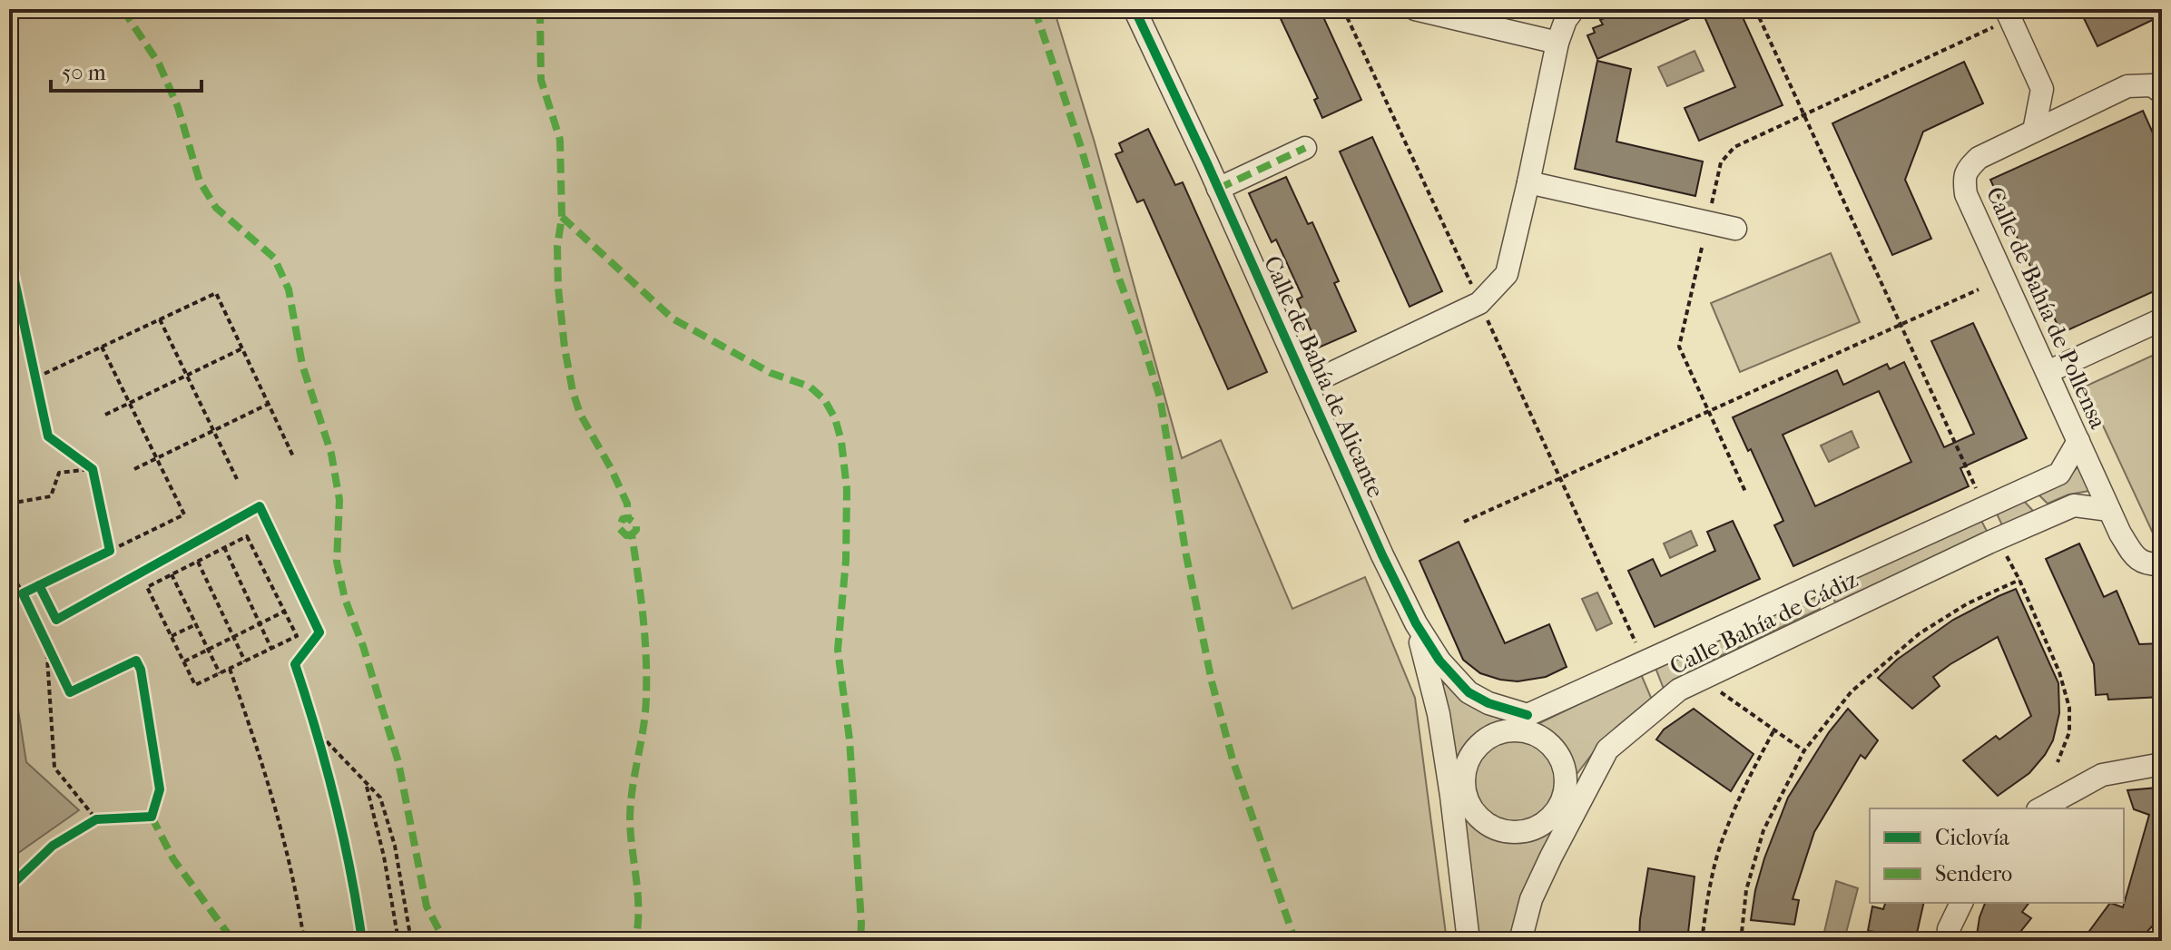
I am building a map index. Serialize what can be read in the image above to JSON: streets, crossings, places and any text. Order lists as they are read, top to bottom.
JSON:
{
  "streets": {
    "street": ["Calle de Bahía de Pollensa", "Calle de Bahía de Alicante", "Calle Bahía de Cádiz"]
  },
  "crossings": [
    ["Calle de Bahía de Pollensa", "Calle Bahía de Cádiz"],
    ["Calle de Bahía de Alicante", "Calle Bahía de Cádiz"]
  ],
  "legend": ["Ciclovía", "Sendero"],
  "scale_bar": "50 m"
}
